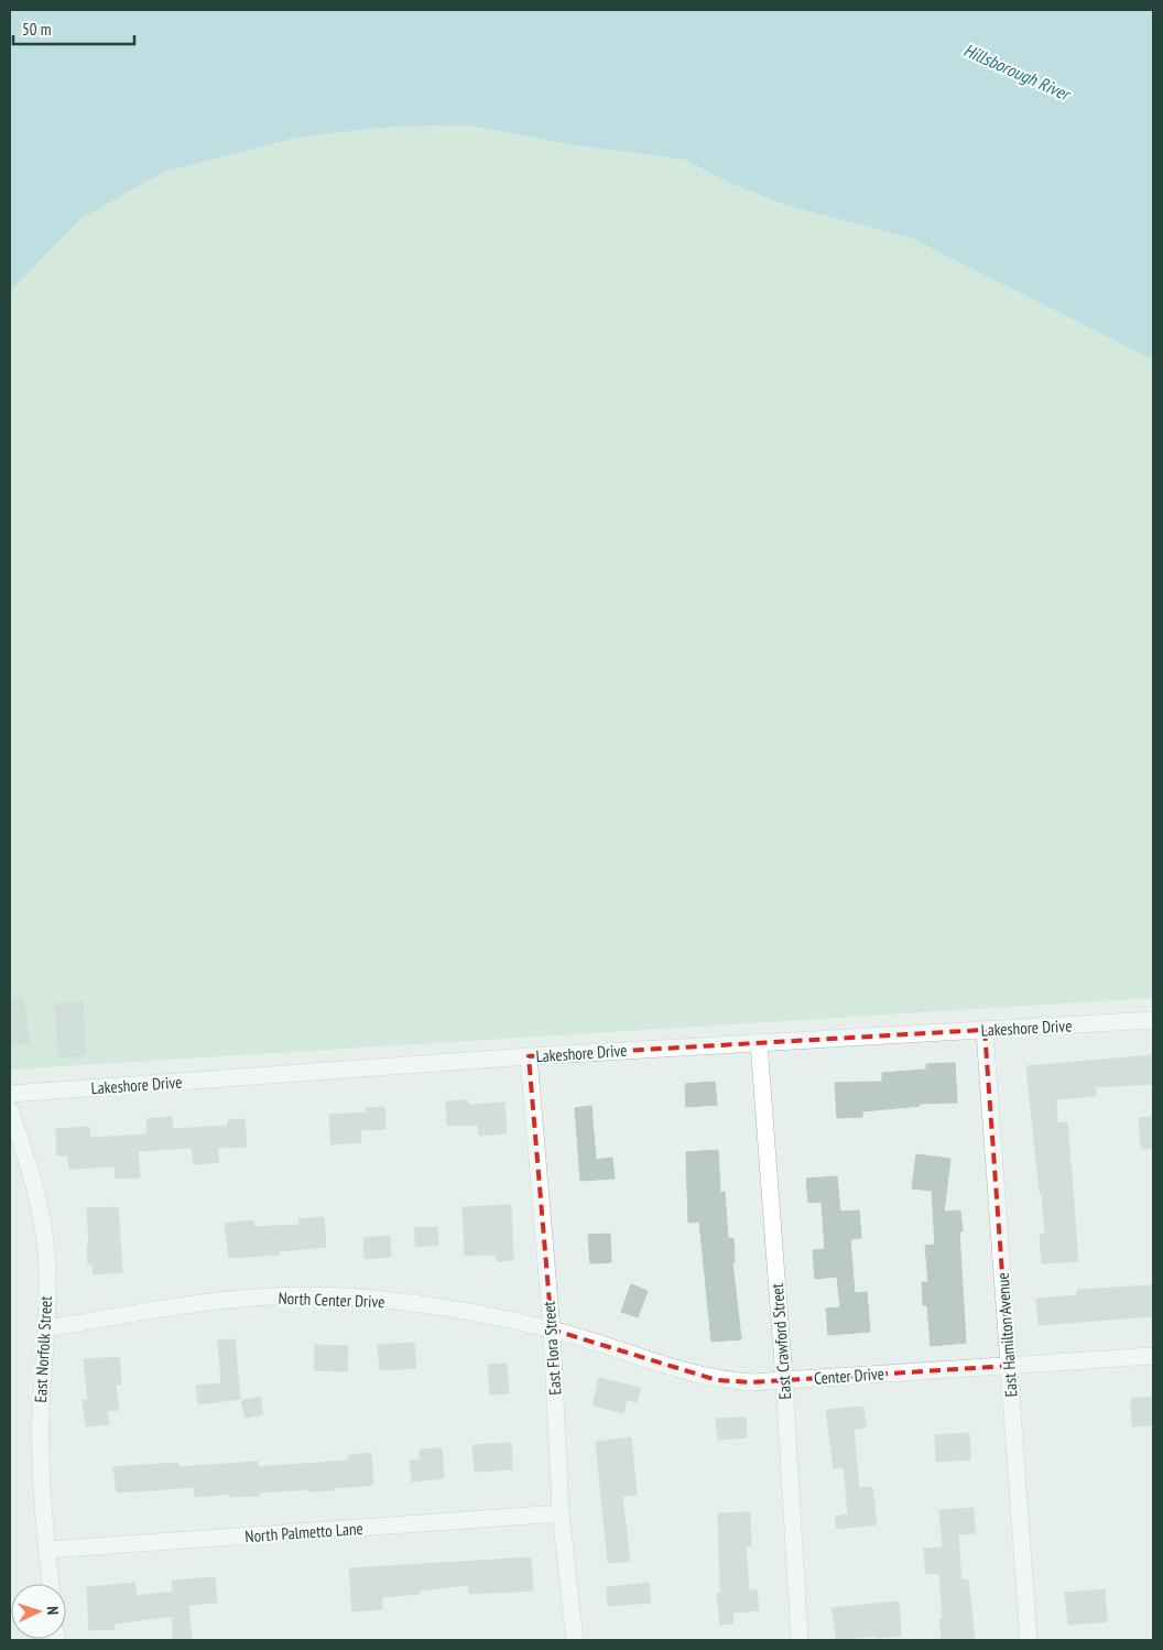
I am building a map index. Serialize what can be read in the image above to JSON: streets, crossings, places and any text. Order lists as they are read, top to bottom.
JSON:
{
  "streets": {
    "street": [
      "Lakeshore Drive",
      "North Center Drive",
      "East Hamilton Avenue",
      "East Crawford Street",
      "East Flora Street",
      "East Norfolk Street",
      "Center Drive",
      "North Palmetto Lane"
    ]
  },
  "crossings": [
    ["Lakeshore Drive", "East Hamilton Avenue"],
    ["Lakeshore Drive", "East Crawford Street"],
    ["Lakeshore Drive", "East Flora Street"],
    ["North Center Drive", "East Flora Street"],
    ["North Center Drive", "East Norfolk Street"],
    ["North Center Drive", "Center Drive"],
    ["East Hamilton Avenue", "Center Drive"],
    ["East Crawford Street", "Center Drive"],
    ["East Flora Street", "Center Drive"],
    ["East Flora Street", "North Palmetto Lane"],
    ["East Norfolk Street", "North Palmetto Lane"]
  ],
  "water": ["Hillsborough River"],
  "scale_bar": "50 m",
  "north": "right"
}
